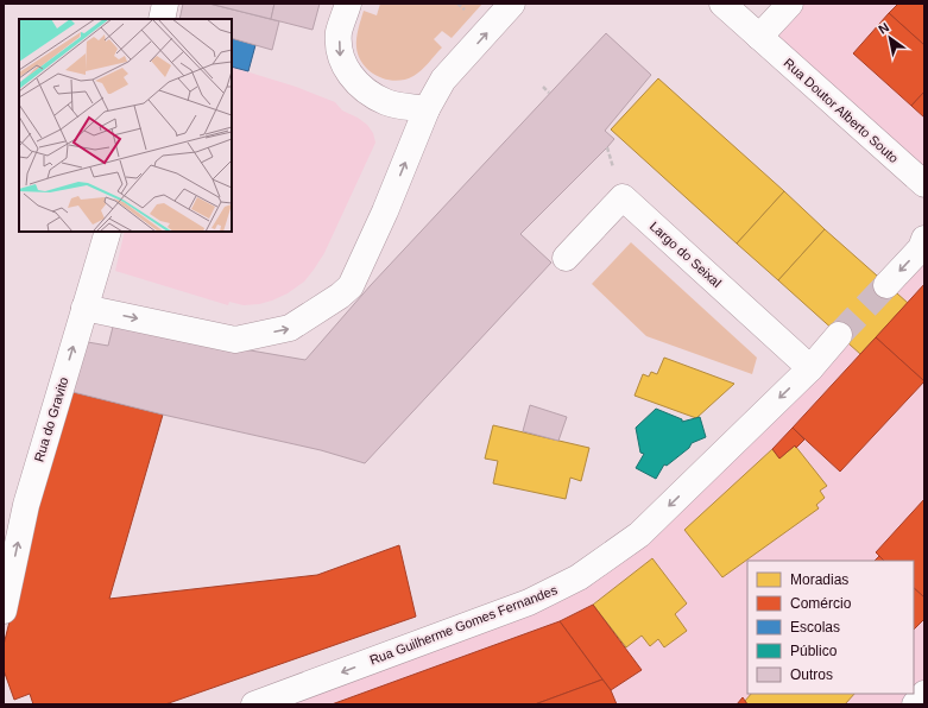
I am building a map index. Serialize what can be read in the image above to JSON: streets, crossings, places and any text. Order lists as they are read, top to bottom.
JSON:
{
  "streets": {
    "street": [
      "Rua Doutor Alberto Souto",
      "Largo do Seixal",
      "Rua do Gravito",
      "Rua Guilherme Gomes Fernandes"
    ]
  },
  "crossings": [
    ["Largo do Seixal", "Rua Guilherme Gomes Fernandes"]
  ],
  "one_way": ["Rua do Gravito", "Rua Guilherme Gomes Fernandes"],
  "legend": [
    "Moradias",
    "Comércio",
    "Escolas",
    "Público",
    "Outros"
  ],
  "north": "top left"
}
